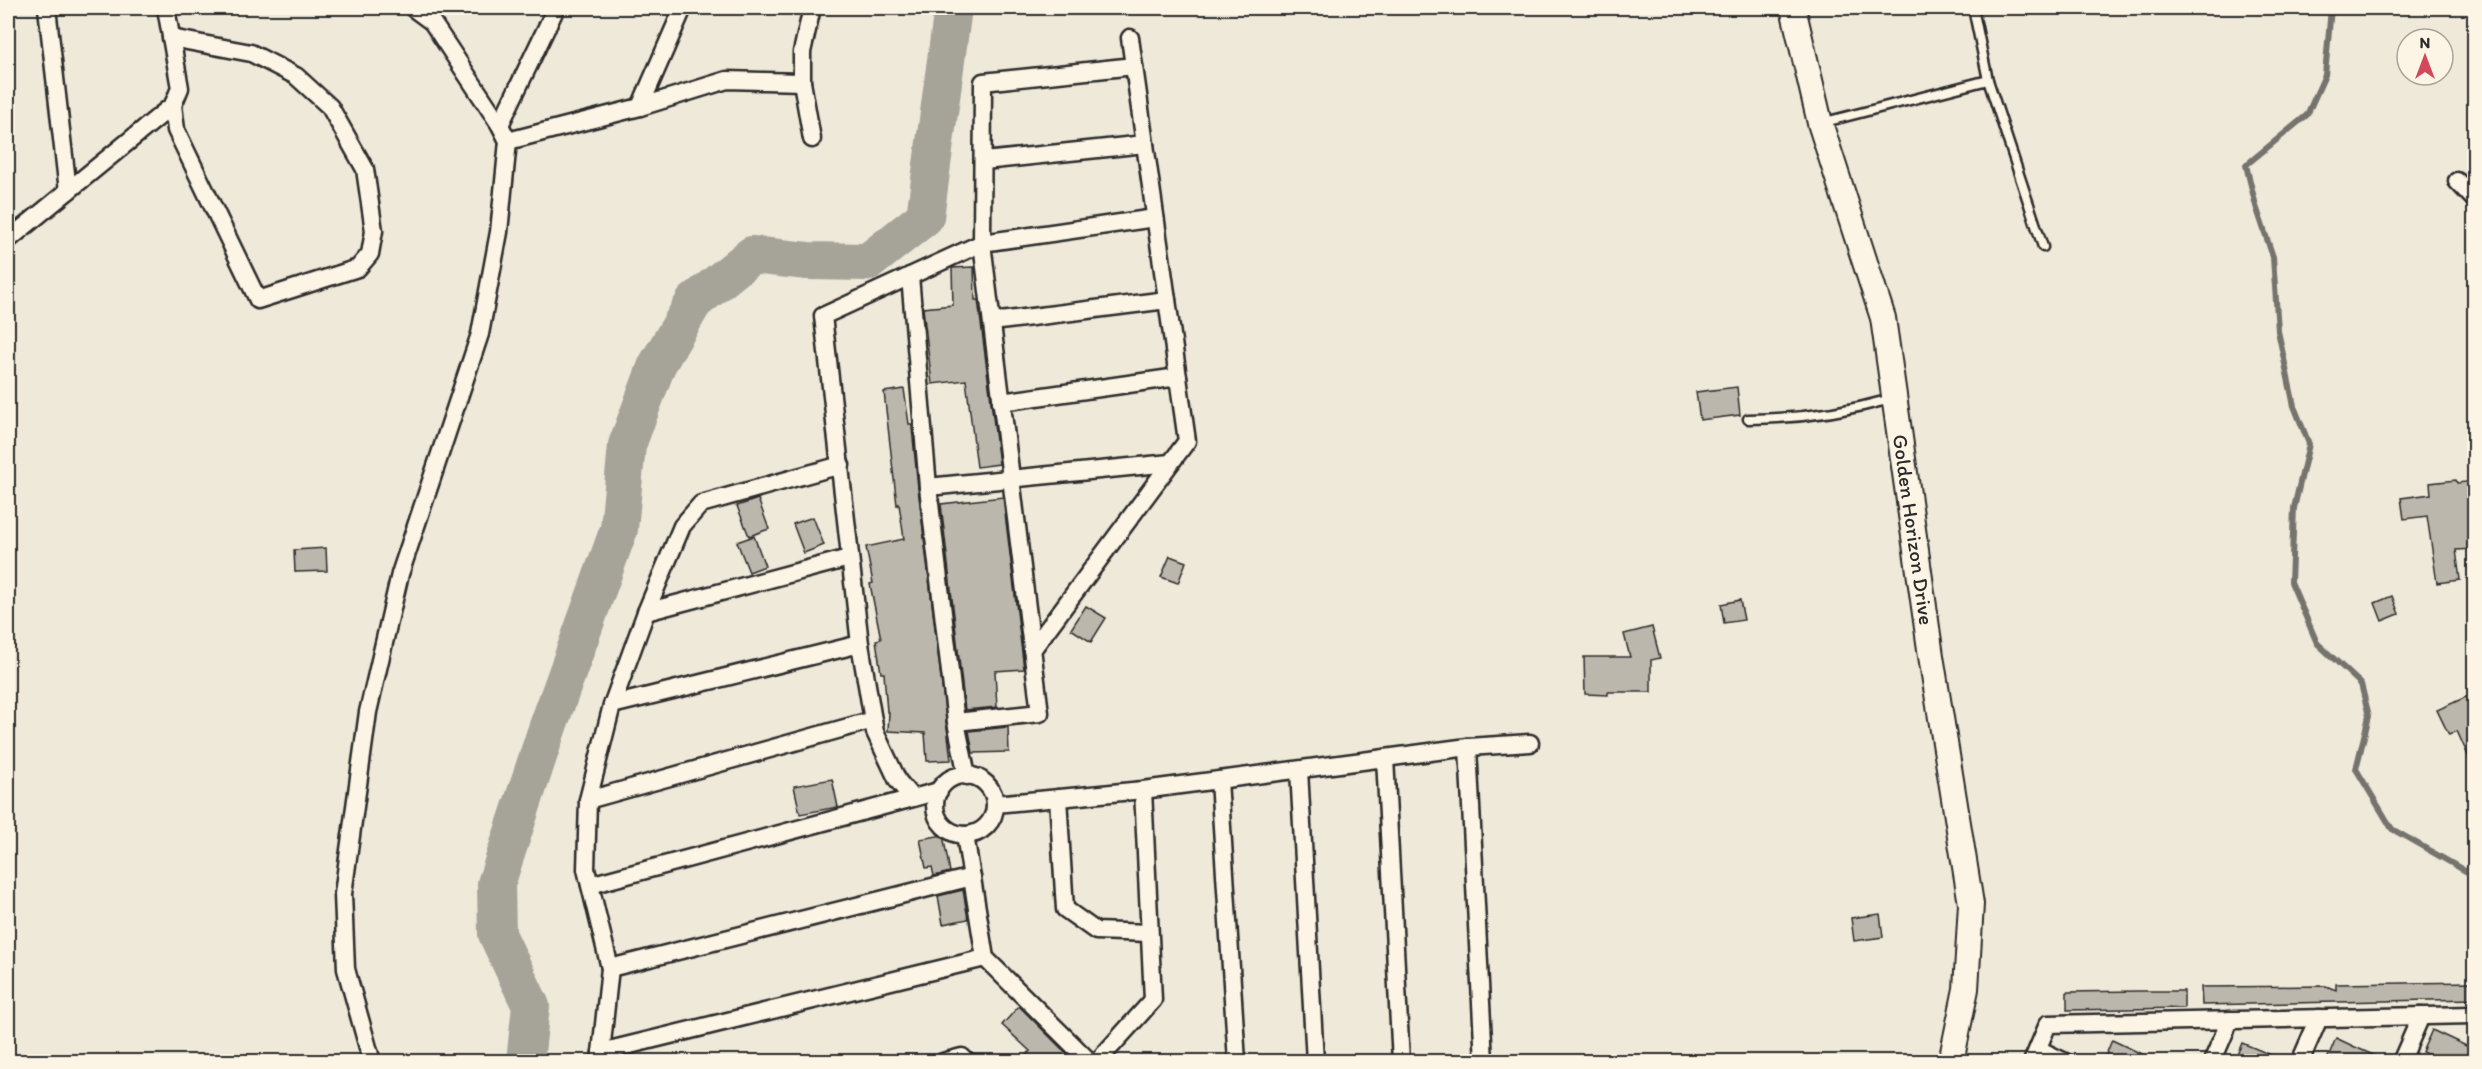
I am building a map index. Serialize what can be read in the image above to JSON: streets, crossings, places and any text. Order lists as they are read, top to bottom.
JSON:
{
  "streets": {
    "street": ["Golden Horizon Drive"]
  },
  "north": "top"
}
